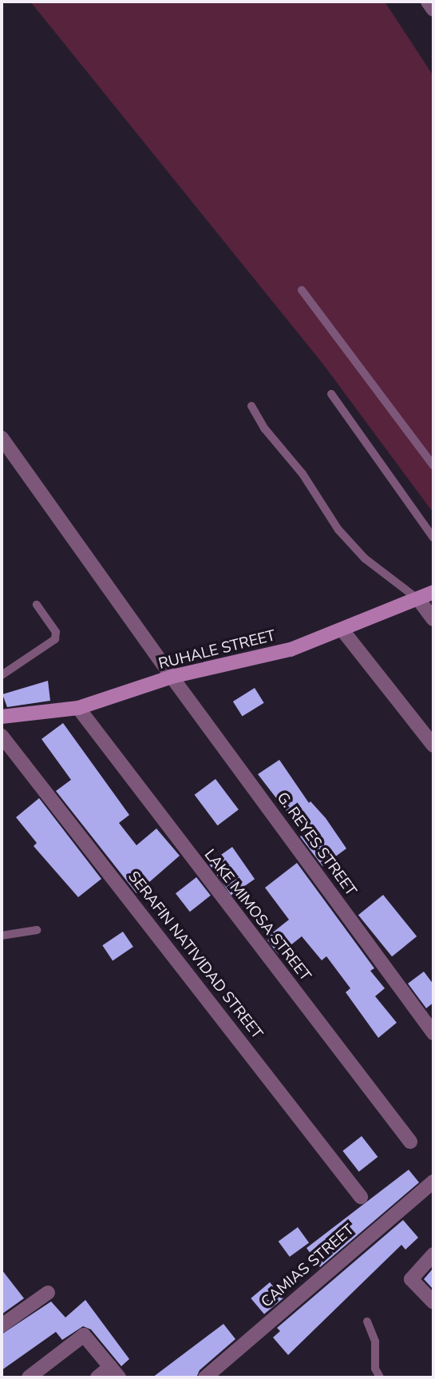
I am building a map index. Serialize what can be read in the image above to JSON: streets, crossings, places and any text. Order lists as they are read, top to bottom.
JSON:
{
  "streets": {
    "street": [
      "RUHALE STREET",
      "G. REYES STREET",
      "LAKE MIMOSA STREET",
      "SERAFIN NATIVIDAD STREET",
      "CAMIAS STREET"
    ]
  },
  "crossings": [
    ["RUHALE STREET", "G. REYES STREET"],
    ["RUHALE STREET", "LAKE MIMOSA STREET"]
  ]
}
